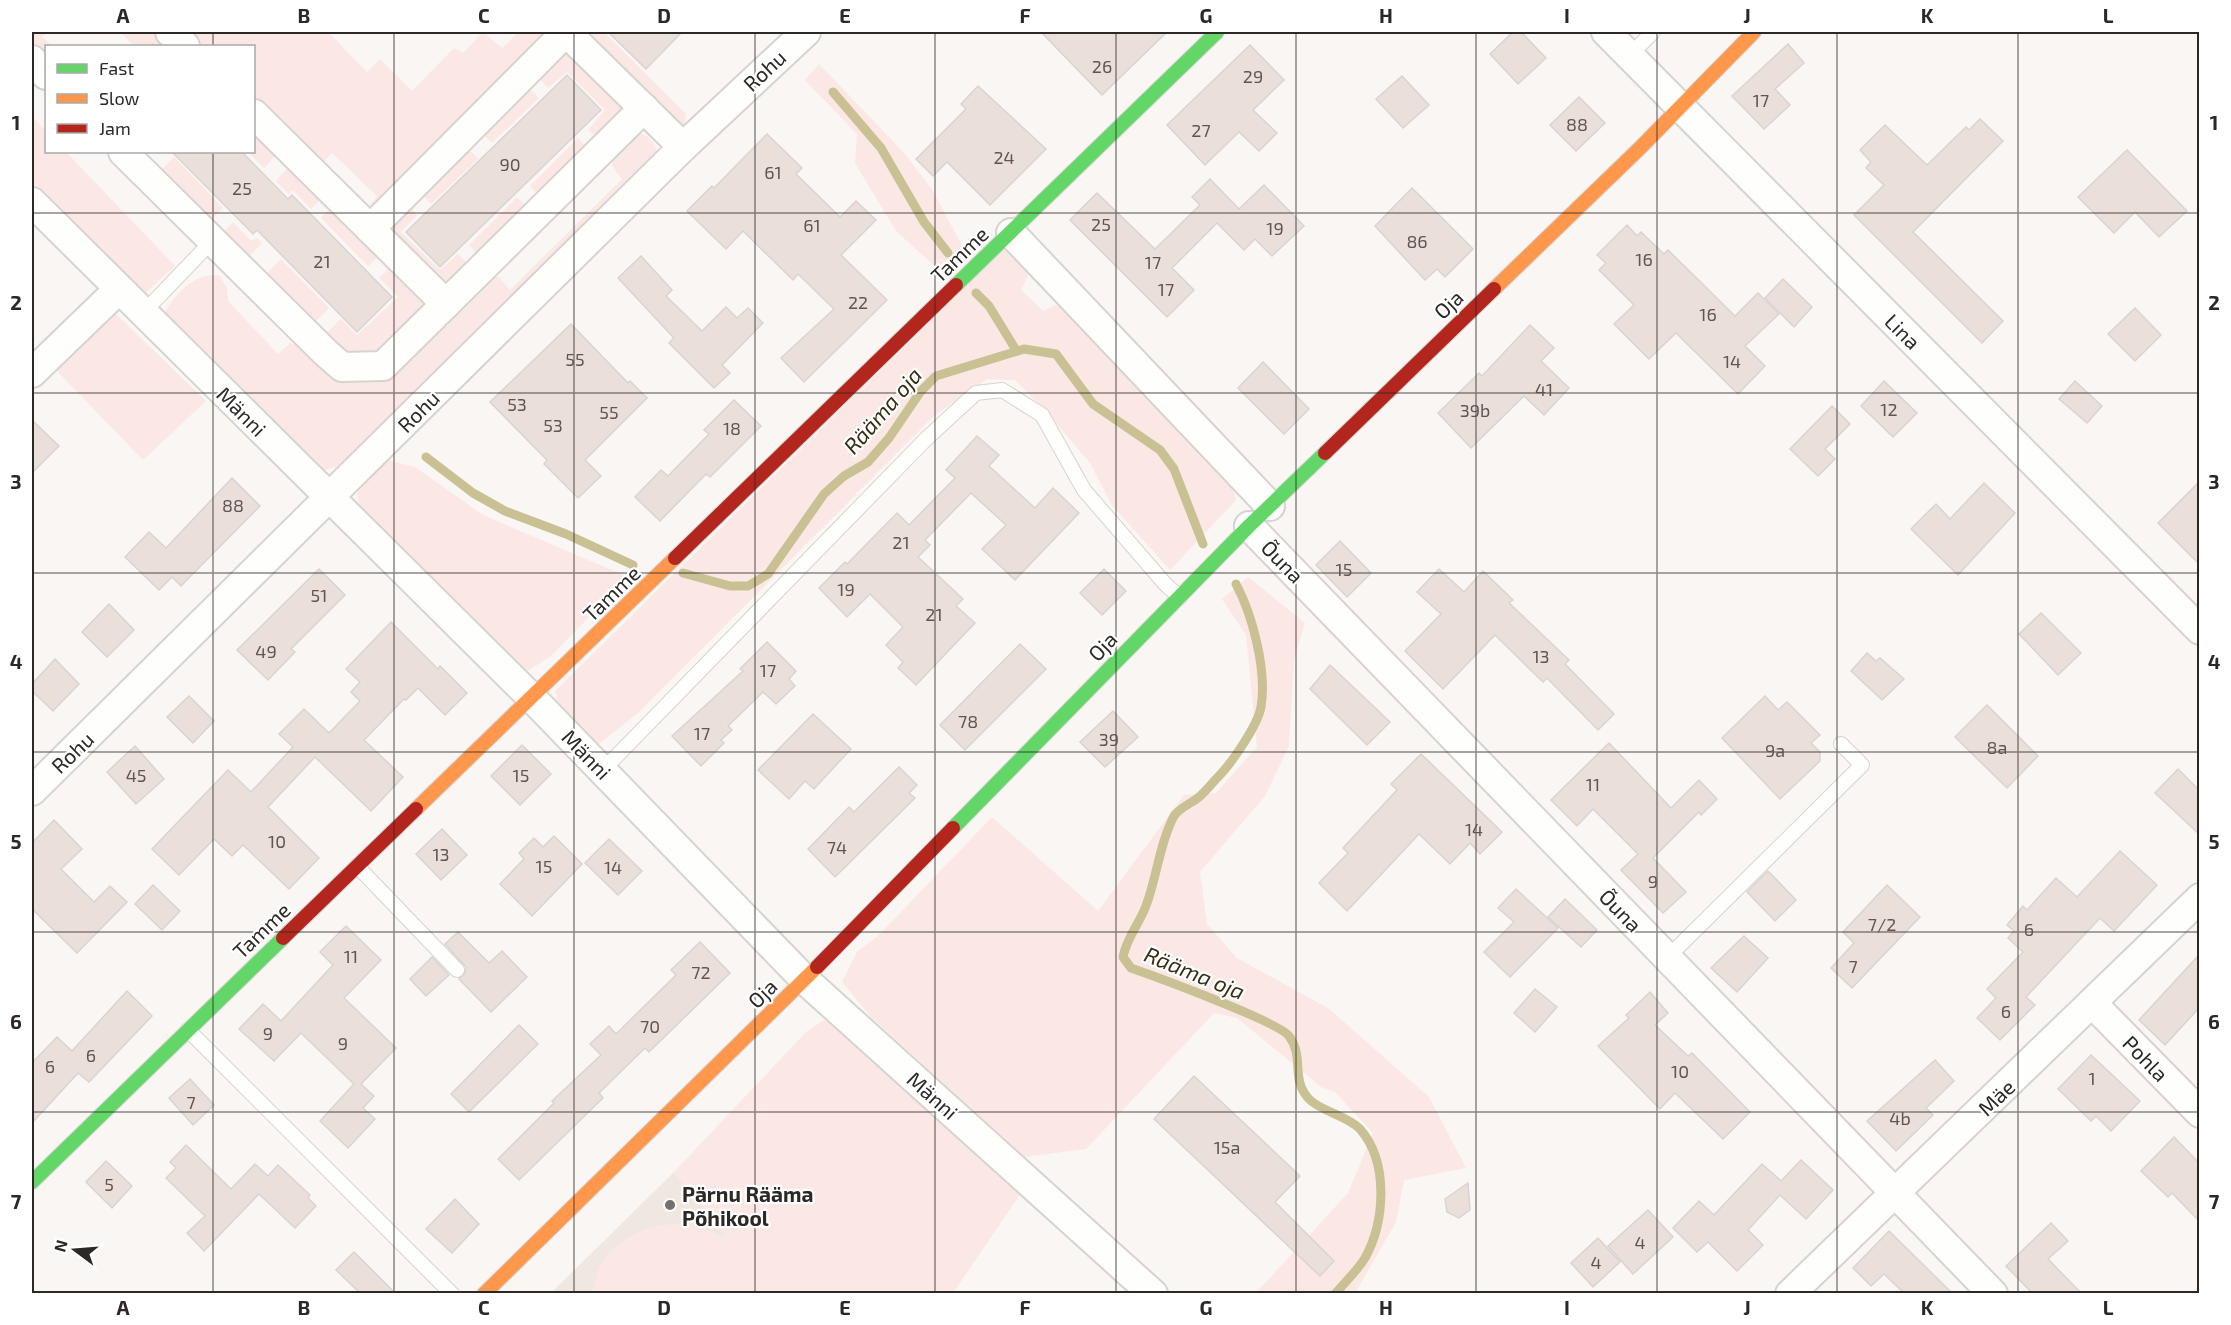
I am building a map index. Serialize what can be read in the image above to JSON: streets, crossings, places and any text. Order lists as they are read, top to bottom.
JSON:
{
  "streets": {
    "street": [
      "Rohu",
      "Tamme",
      "Oja",
      "Lina",
      "Männi",
      "Õuna",
      "Pohla",
      "Mäe"
    ]
  },
  "crossings": [
    ["Rohu", "Männi"],
    ["Tamme", "Männi"],
    ["Tamme", "Õuna"],
    ["Oja", "Lina"],
    ["Oja", "Männi"],
    ["Oja", "Õuna"],
    ["Õuna", "Mäe"],
    ["Pohla", "Mäe"]
  ],
  "water": ["Rääma oja"],
  "places": ["Pärnu Rääma Põhikool"],
  "house_numbers": [
    "26",
    "29",
    "17",
    "88",
    "27",
    "24",
    "90",
    "61",
    "25",
    "25",
    "61",
    "19",
    "86",
    "16",
    "21",
    "17",
    "17",
    "22",
    "16",
    "55",
    "14",
    "41",
    "53",
    "12",
    "39b",
    "55",
    "53",
    "18",
    "88",
    "21",
    "15",
    "19",
    "51",
    "21",
    "49",
    "13",
    "17",
    "78",
    "17",
    "39",
    "8a",
    "9a",
    "45",
    "15",
    "11",
    "14",
    "10",
    "74",
    "13",
    "15",
    "14",
    "9",
    "7/2",
    "6",
    "11",
    "7",
    "72",
    "6",
    "70",
    "9",
    "9",
    "6",
    "6",
    "10",
    "1",
    "7",
    "4b",
    "15a",
    "5",
    "4",
    "4"
  ],
  "legend": ["Fast", "Slow", "Jam"],
  "north": "left",
  "grid": {
    "columns": [
      "A",
      "B",
      "C",
      "D",
      "E",
      "F",
      "G",
      "H",
      "I",
      "J",
      "K",
      "L"
    ],
    "rows": [
      "1",
      "2",
      "3",
      "4",
      "5",
      "6",
      "7"
    ]
  }
}
